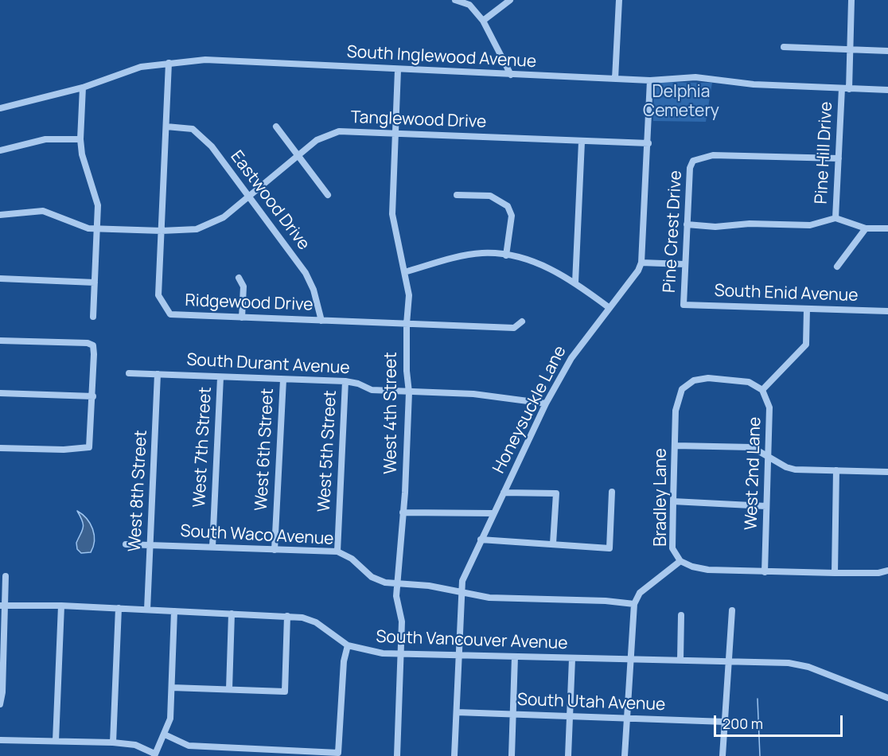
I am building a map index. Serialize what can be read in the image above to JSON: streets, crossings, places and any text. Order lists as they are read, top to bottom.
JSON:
{
  "streets": {
    "street": [
      "South Inglewood Avenue",
      "Tanglewood Drive",
      "Pine Hill Drive",
      "Eastwood Drive",
      "Pine Crest Drive",
      "South Enid Avenue",
      "Ridgewood Drive",
      "South Durant Avenue",
      "Honeysuckle Lane",
      "West 4th Street",
      "West 7th Street",
      "West 6th Street",
      "West 5th Street",
      "West 2nd Lane",
      "West 8th Street",
      "Bradley Lane",
      "South Waco Avenue",
      "South Vancouver Avenue",
      "South Utah Avenue"
    ]
  },
  "crossings": [
    ["South Inglewood Avenue", "Pine Hill Drive"],
    ["South Inglewood Avenue", "Ridgewood Drive"],
    ["South Inglewood Avenue", "Honeysuckle Lane"],
    ["South Inglewood Avenue", "West 4th Street"],
    ["Tanglewood Drive", "Eastwood Drive"],
    ["Tanglewood Drive", "Ridgewood Drive"],
    ["Tanglewood Drive", "Honeysuckle Lane"],
    ["Tanglewood Drive", "West 4th Street"],
    ["Pine Hill Drive", "Pine Crest Drive"],
    ["Eastwood Drive", "Ridgewood Drive"],
    ["Pine Crest Drive", "South Enid Avenue"],
    ["Ridgewood Drive", "West 4th Street"],
    ["South Durant Avenue", "Honeysuckle Lane"],
    ["South Durant Avenue", "West 4th Street"],
    ["South Durant Avenue", "West 7th Street"],
    ["South Durant Avenue", "West 6th Street"],
    ["South Durant Avenue", "West 5th Street"],
    ["South Durant Avenue", "West 8th Street"],
    ["Honeysuckle Lane", "South Waco Avenue"],
    ["Honeysuckle Lane", "South Vancouver Avenue"],
    ["Honeysuckle Lane", "South Utah Avenue"],
    ["West 4th Street", "South Waco Avenue"],
    ["West 4th Street", "South Vancouver Avenue"],
    ["West 7th Street", "South Waco Avenue"],
    ["West 6th Street", "South Waco Avenue"],
    ["West 5th Street", "South Waco Avenue"],
    ["West 2nd Lane", "Bradley Lane"],
    ["West 8th Street", "South Waco Avenue"],
    ["West 8th Street", "South Vancouver Avenue"],
    ["Bradley Lane", "South Waco Avenue"]
  ],
  "parks": ["Delphia Cemetery"],
  "scale_bar": "200 m"
}
